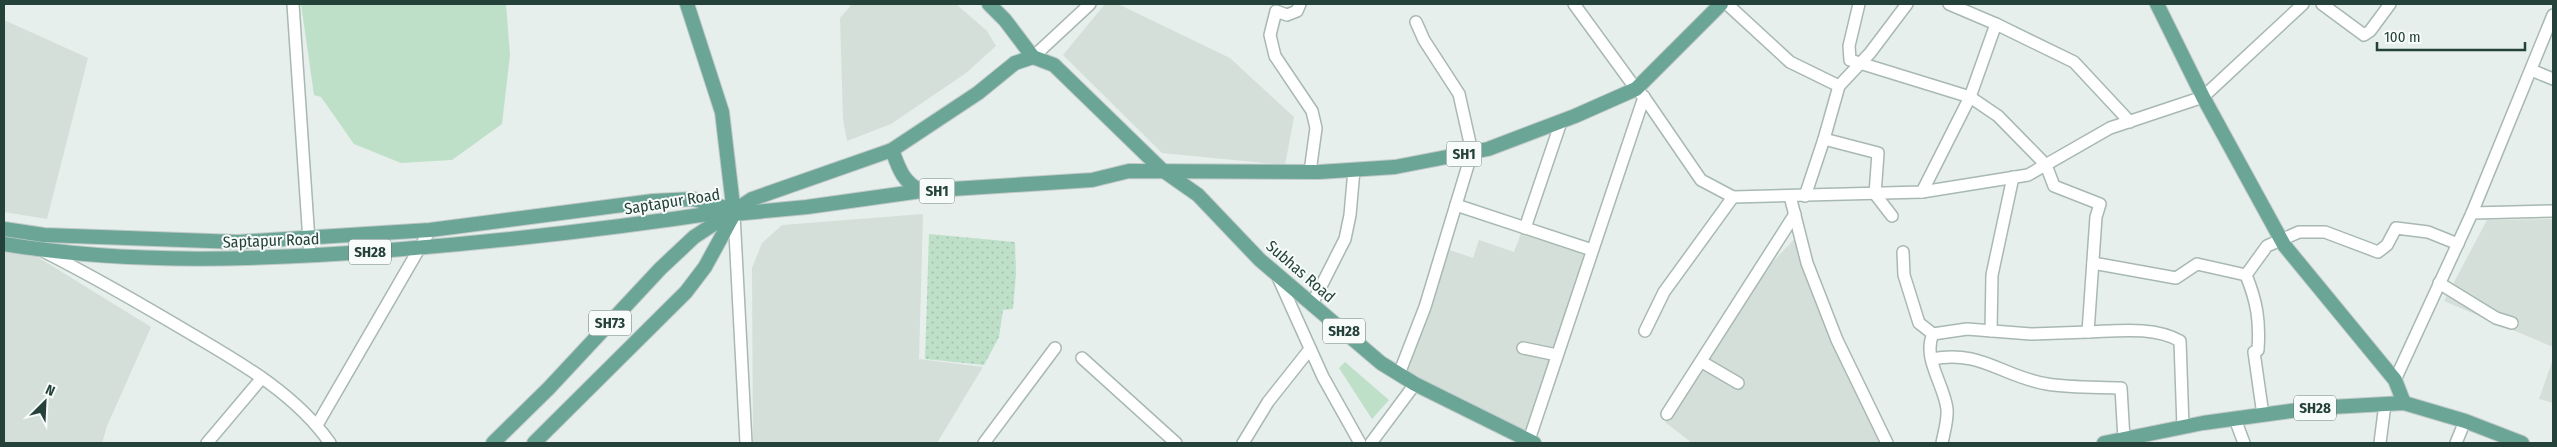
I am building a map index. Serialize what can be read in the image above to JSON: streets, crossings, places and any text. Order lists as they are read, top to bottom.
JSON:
{
  "streets": {
    "main road": [
      "SH1",
      "Saptapur Road",
      "SH28",
      "Subhas Road",
      "SH73"
    ]
  },
  "crossings": [
    ["SH1", "Saptapur Road"],
    ["SH1", "Subhas Road"],
    ["SH1", "SH73"],
    ["Saptapur Road", "SH73"]
  ],
  "scale_bar": "100 m",
  "north": "top right"
}
